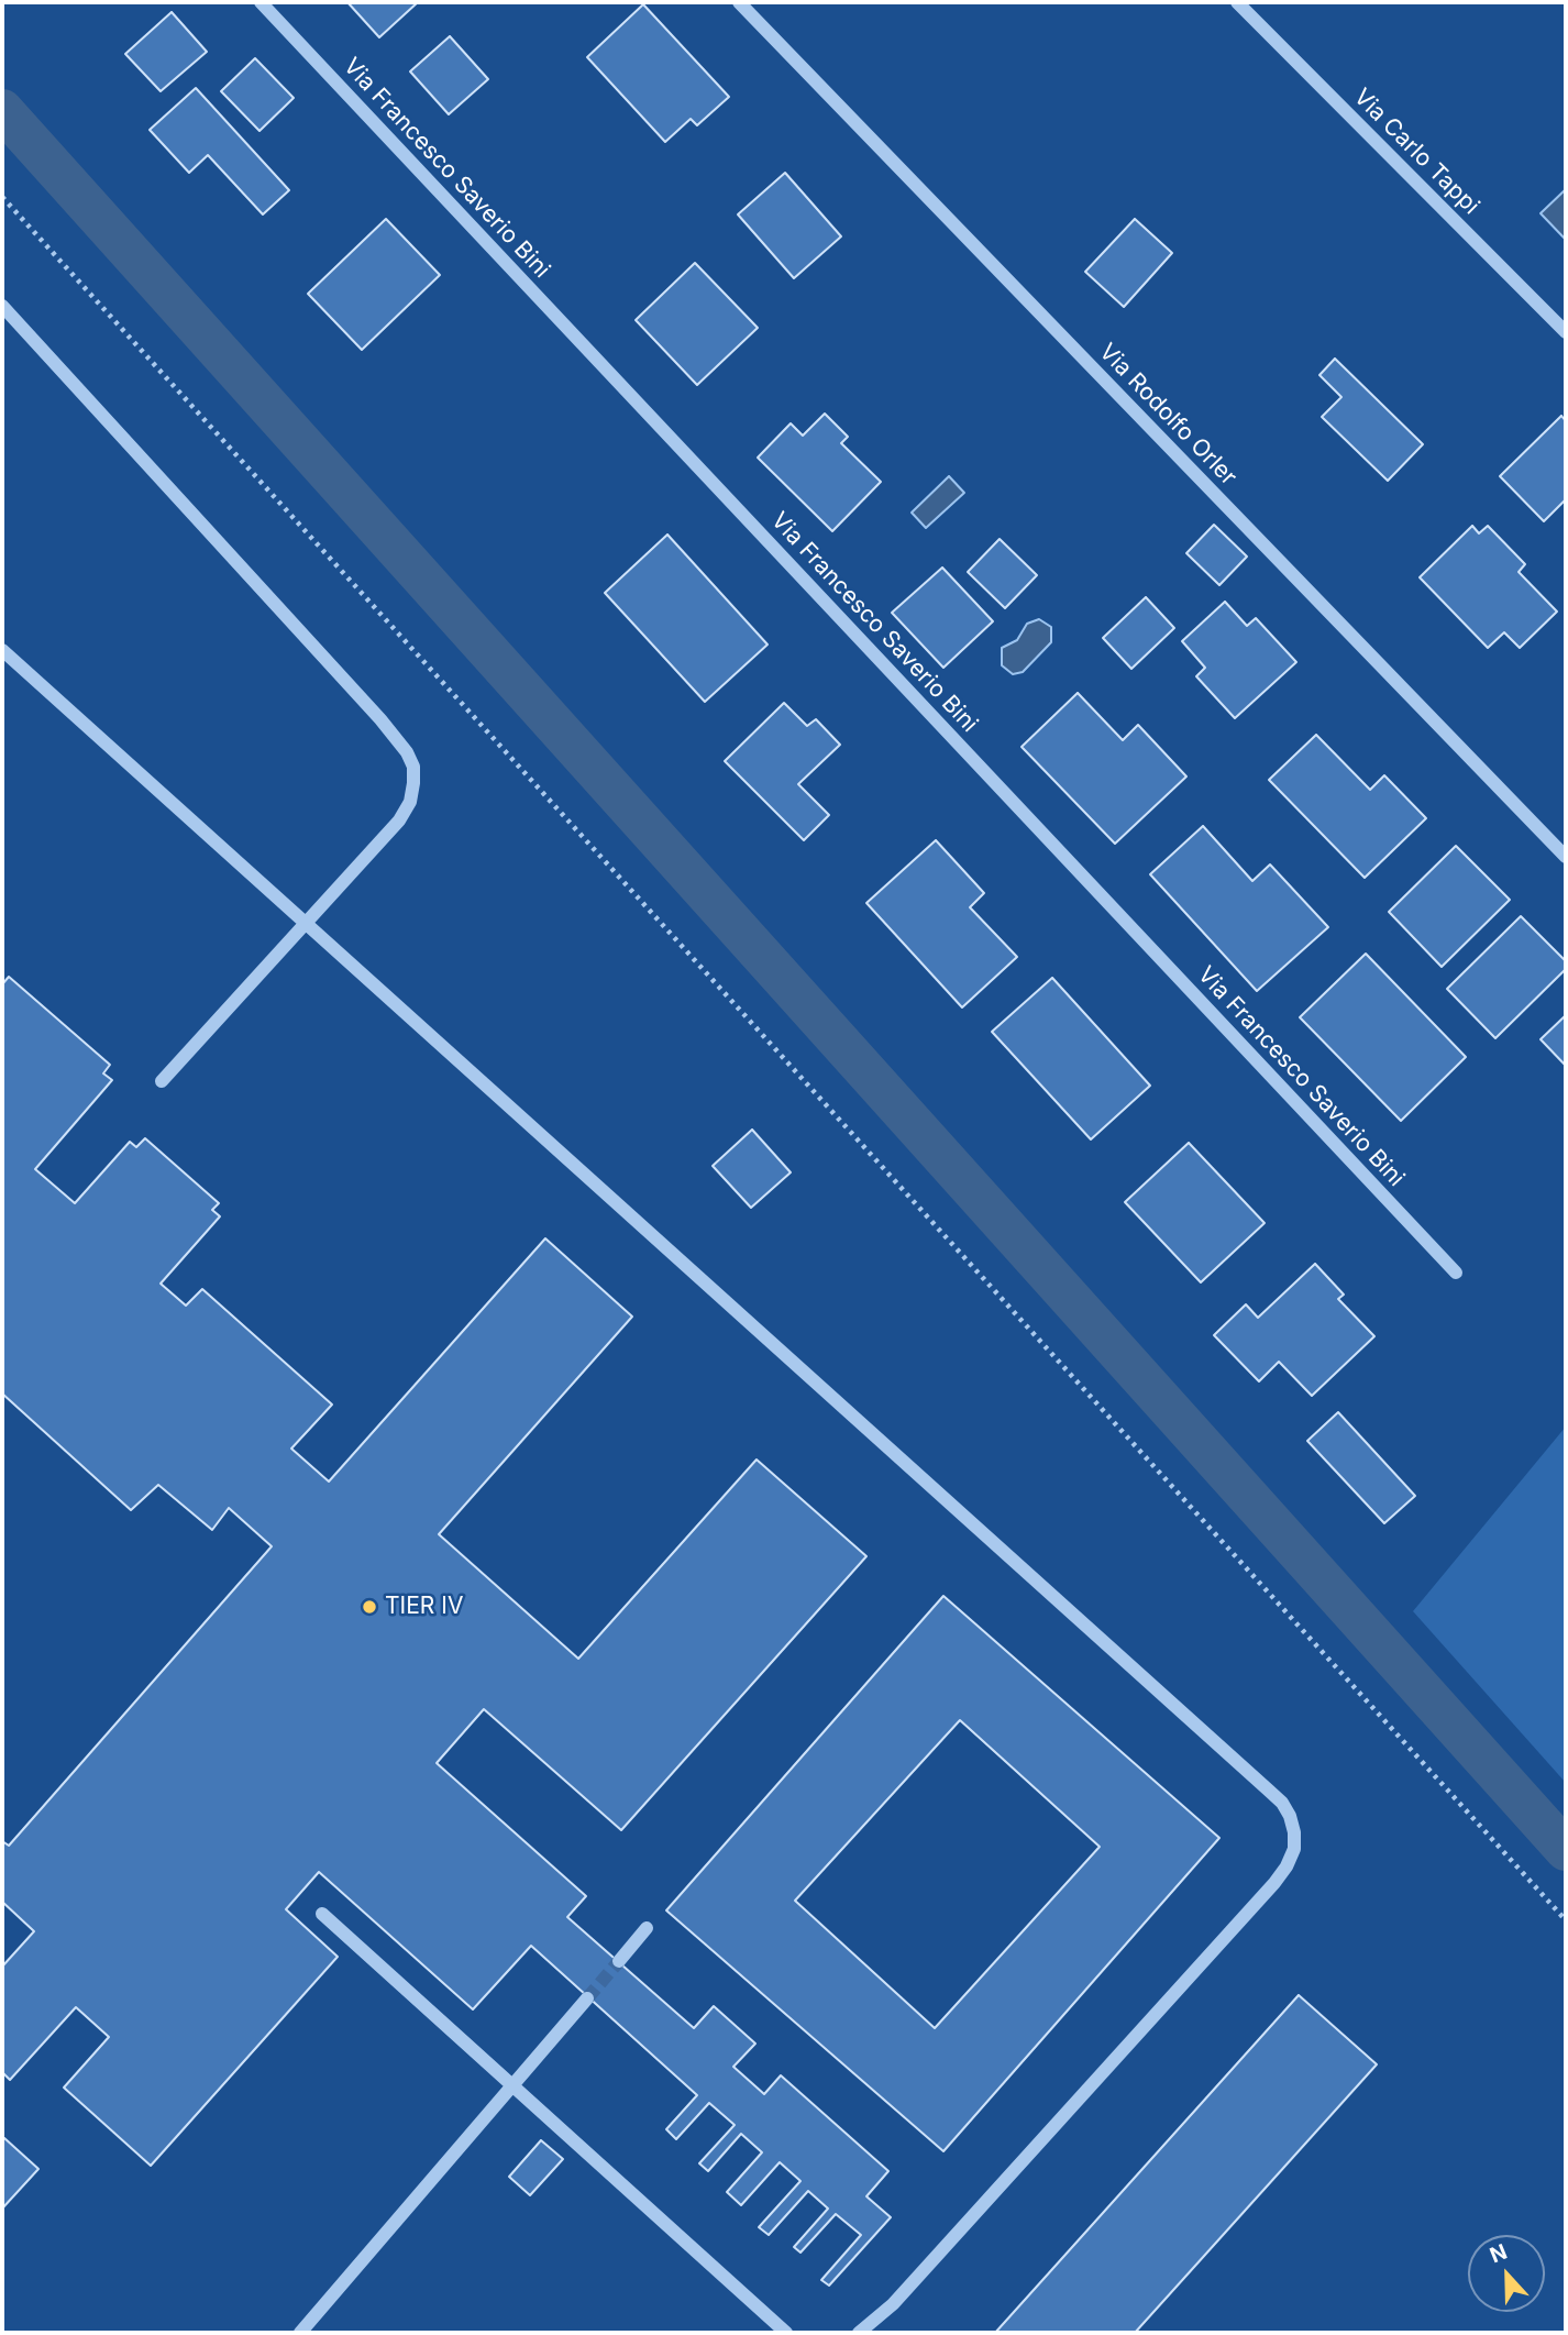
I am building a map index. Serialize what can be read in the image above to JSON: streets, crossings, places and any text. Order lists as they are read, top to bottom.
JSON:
{
  "streets": {
    "street": ["Via Carlo Tappi", "Via Francesco Saverio Bini", "Via Rodolfo Orler"]
  },
  "places": ["TIER IV"],
  "north": "top"
}
